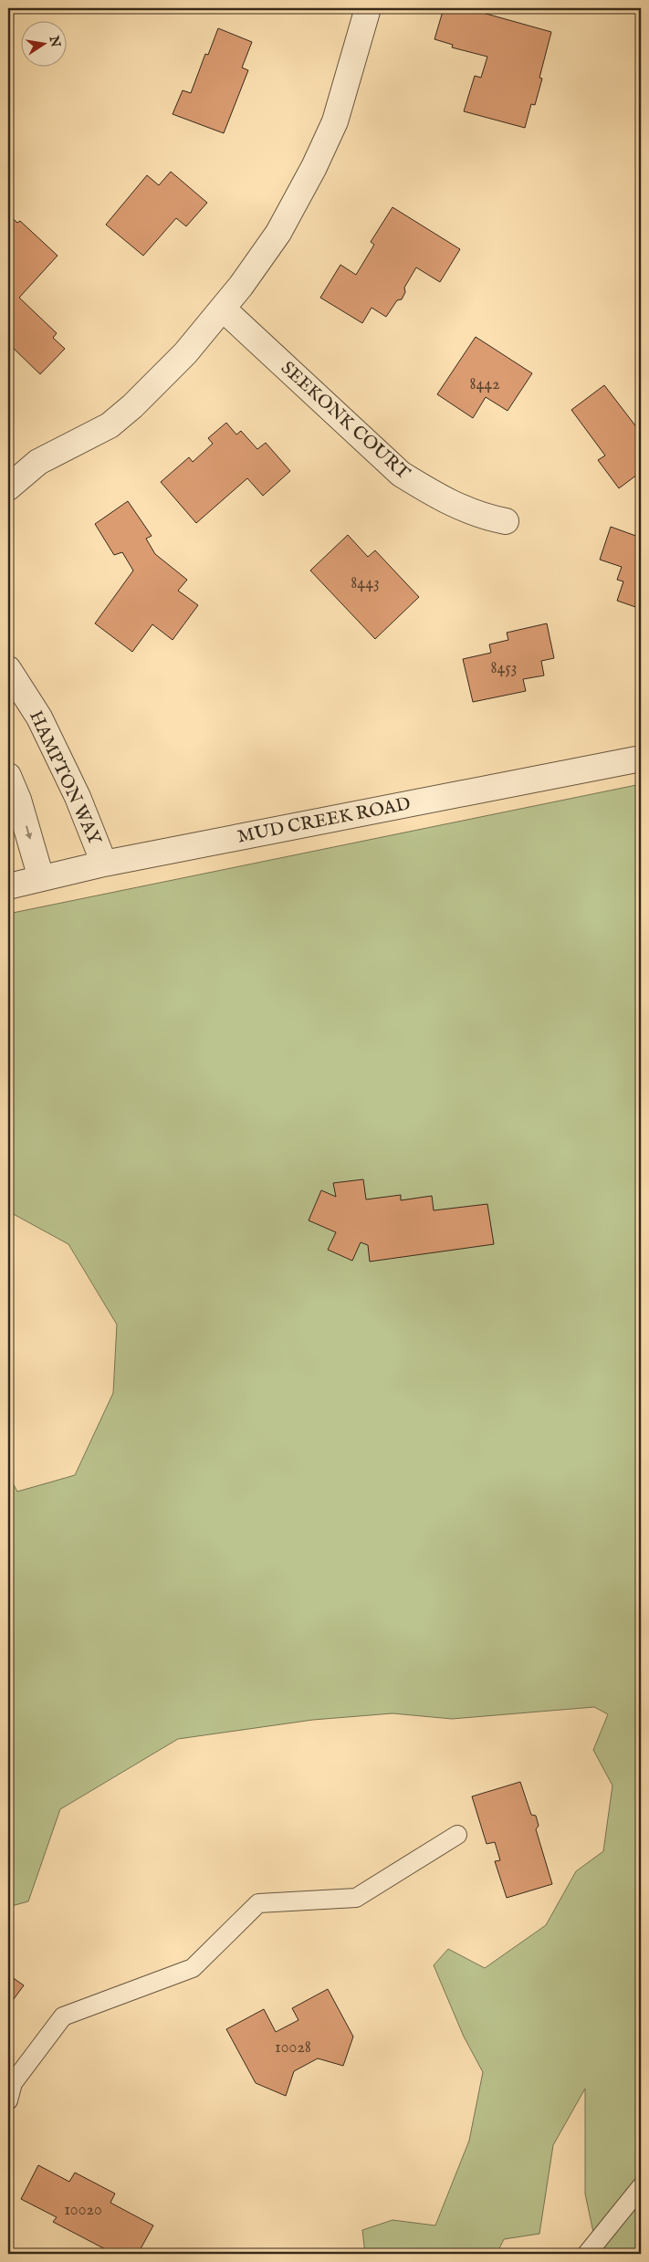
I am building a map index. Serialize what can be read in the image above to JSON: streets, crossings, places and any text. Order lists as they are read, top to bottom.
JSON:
{
  "streets": {
    "street": ["SEEKONK COURT", "HAMPTON WAY", "MUD CREEK ROAD"]
  },
  "crossings": [
    ["HAMPTON WAY", "MUD CREEK ROAD"]
  ],
  "house_numbers": [
    "8442",
    "8443",
    "8453",
    "10028",
    "10020"
  ],
  "north": "right"
}
